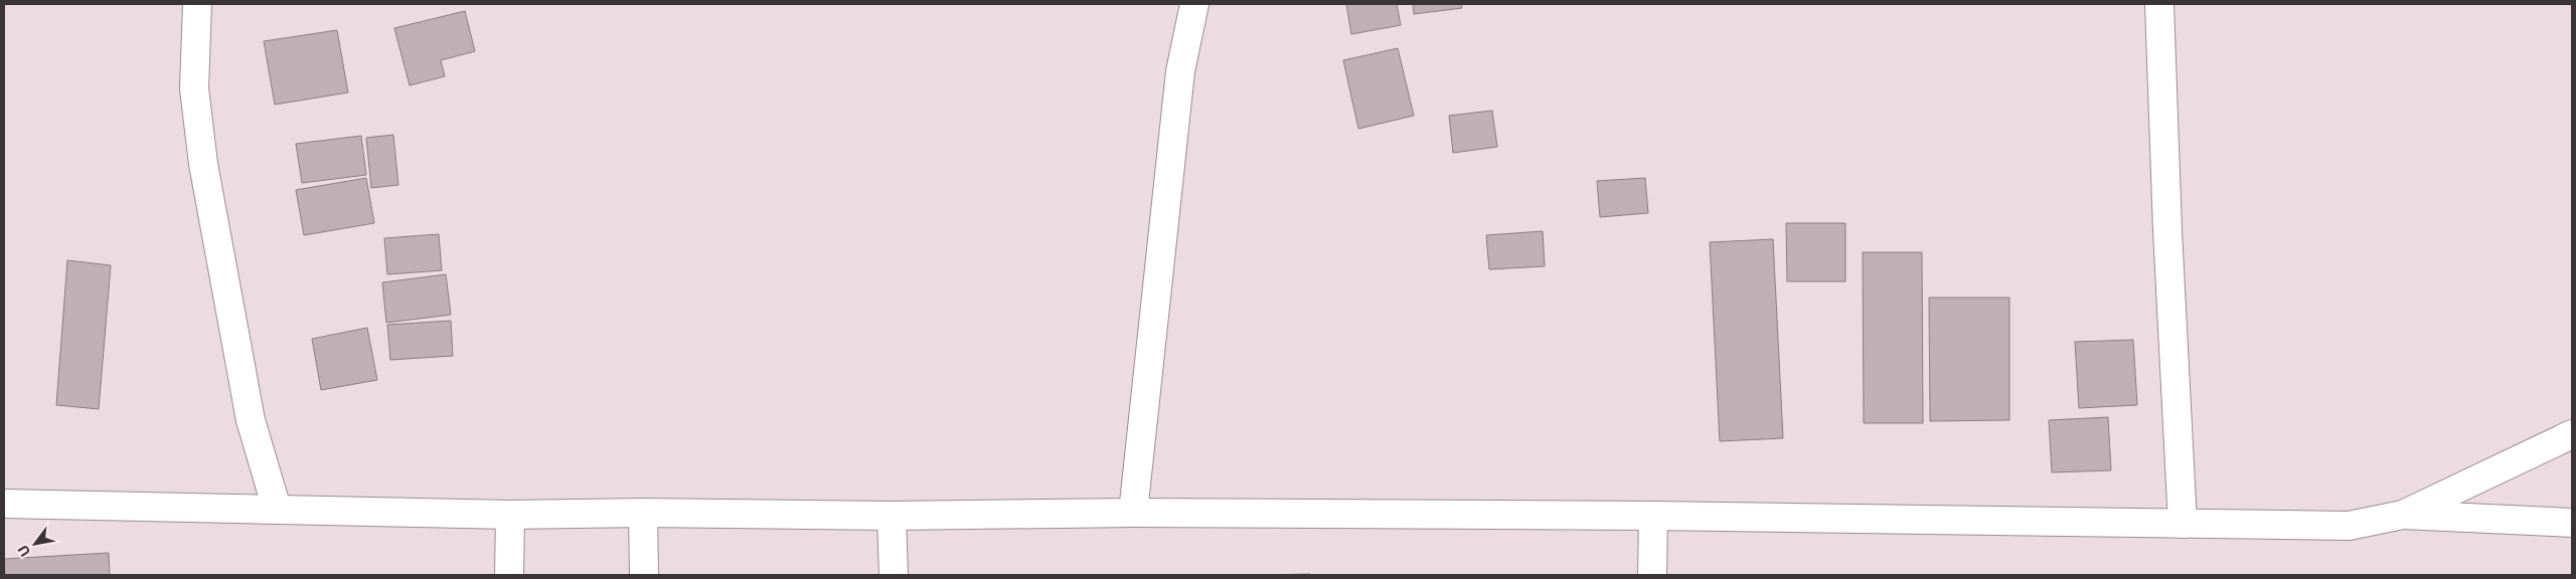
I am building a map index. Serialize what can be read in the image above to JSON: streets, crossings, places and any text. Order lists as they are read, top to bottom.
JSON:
{
  "north": "bottom left"
}
